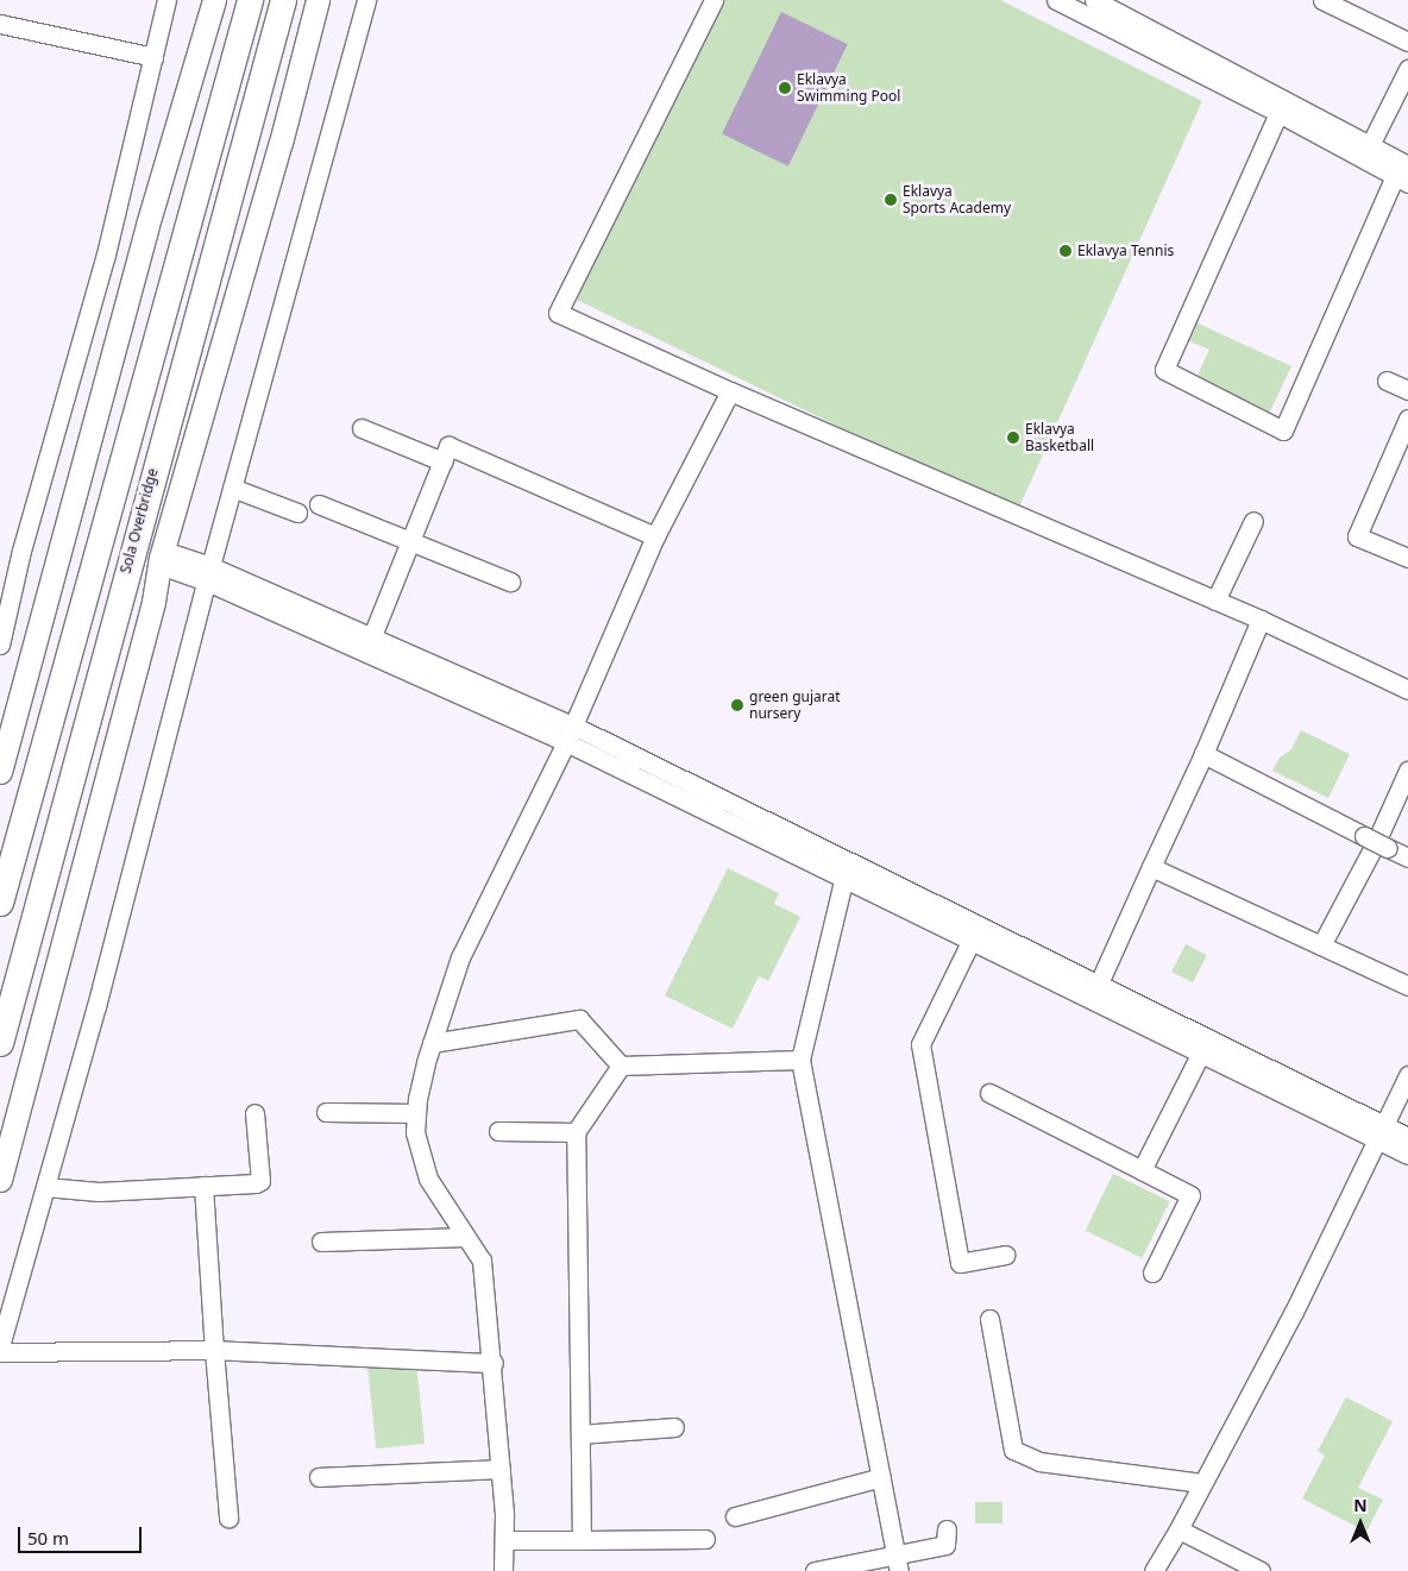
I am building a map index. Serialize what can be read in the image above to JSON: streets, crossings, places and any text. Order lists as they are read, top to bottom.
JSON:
{
  "streets": {
    "highway": ["Sola Overbridge"]
  },
  "places": [
    "Eklavya Swimming Pool",
    "Eklavya Sports Academy",
    "Eklavya Tennis",
    "Eklavya Basketball",
    "green gujarat nursery"
  ],
  "scale_bar": "50 m",
  "north": "top"
}
